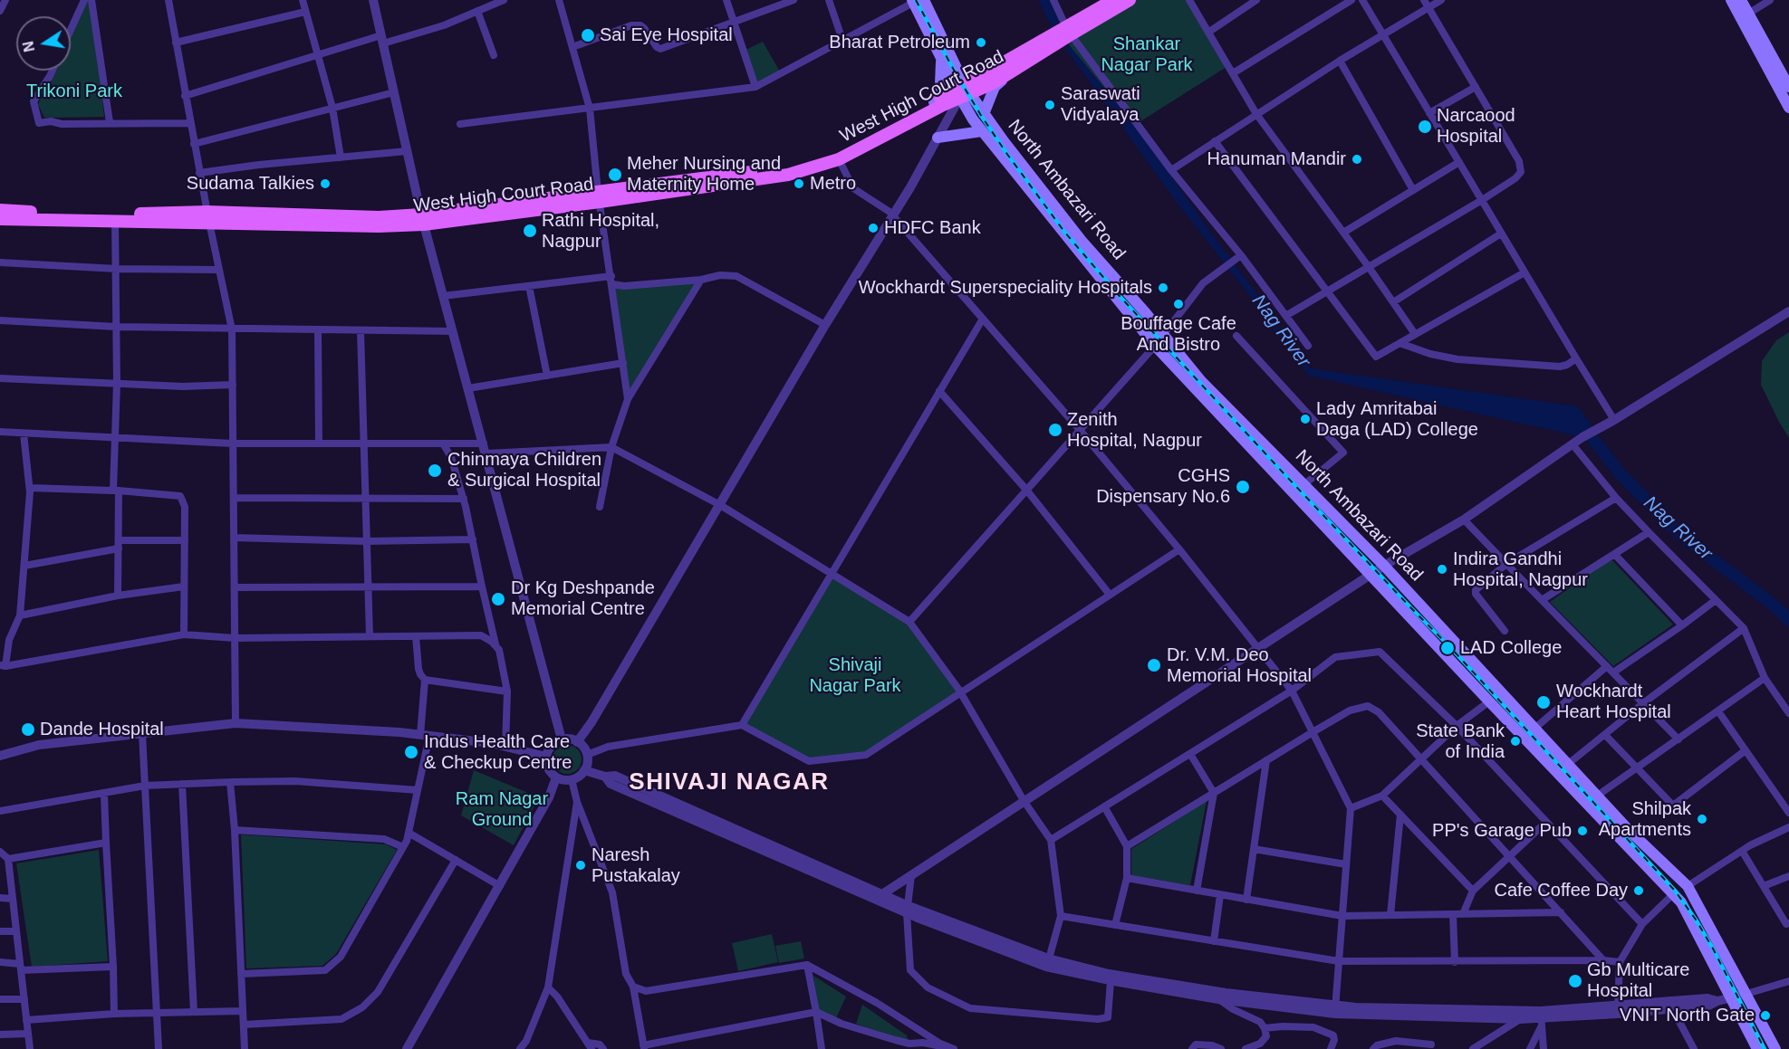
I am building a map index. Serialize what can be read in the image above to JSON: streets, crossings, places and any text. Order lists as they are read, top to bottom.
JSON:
{
  "streets": {
    "main road": ["West High Court Road", "North Ambazari Road"]
  },
  "crossings": [
    ["West High Court Road", "North Ambazari Road"]
  ],
  "districts": ["SHIVAJI NAGAR"],
  "water": ["Nag River"],
  "parks": [
    "Shankar Nagar Park",
    "Trikoni Park",
    "Shivaji Nagar Park",
    "Ram Nagar Ground"
  ],
  "places": [
    "Sai Eye Hospital",
    "Bharat Petroleum",
    "Saraswati Vidyalaya",
    "Narcaood Hospital",
    "Hanuman Mandir",
    "Meher Nursing and Maternity Home",
    "Sudama Talkies",
    "Metro",
    "HDFC Bank",
    "Rathi Hospital, Nagpur",
    "Wockhardt Superspeciality Hospitals",
    "Bouffage Cafe And Bistro",
    "Lady Amritabai Daga (LAD) College",
    "Zenith Hospital, Nagpur",
    "Chinmaya Children & Surgical Hospital",
    "CGHS Dispensary No.6",
    "Indira Gandhi Hospital, Nagpur",
    "Dr Kg Deshpande Memorial Centre",
    "LAD College",
    "Dr. V.M. Deo Memorial Hospital",
    "Wockhardt Heart Hospital",
    "Dande Hospital",
    "State Bank of India",
    "Indus Health Care & Checkup Centre",
    "Shilpak Apartments",
    "PP's Garage Pub",
    "Naresh Pustakalay",
    "Cafe Coffee Day",
    "Gb Multicare Hospital",
    "VNIT North Gate"
  ],
  "north": "left"
}
